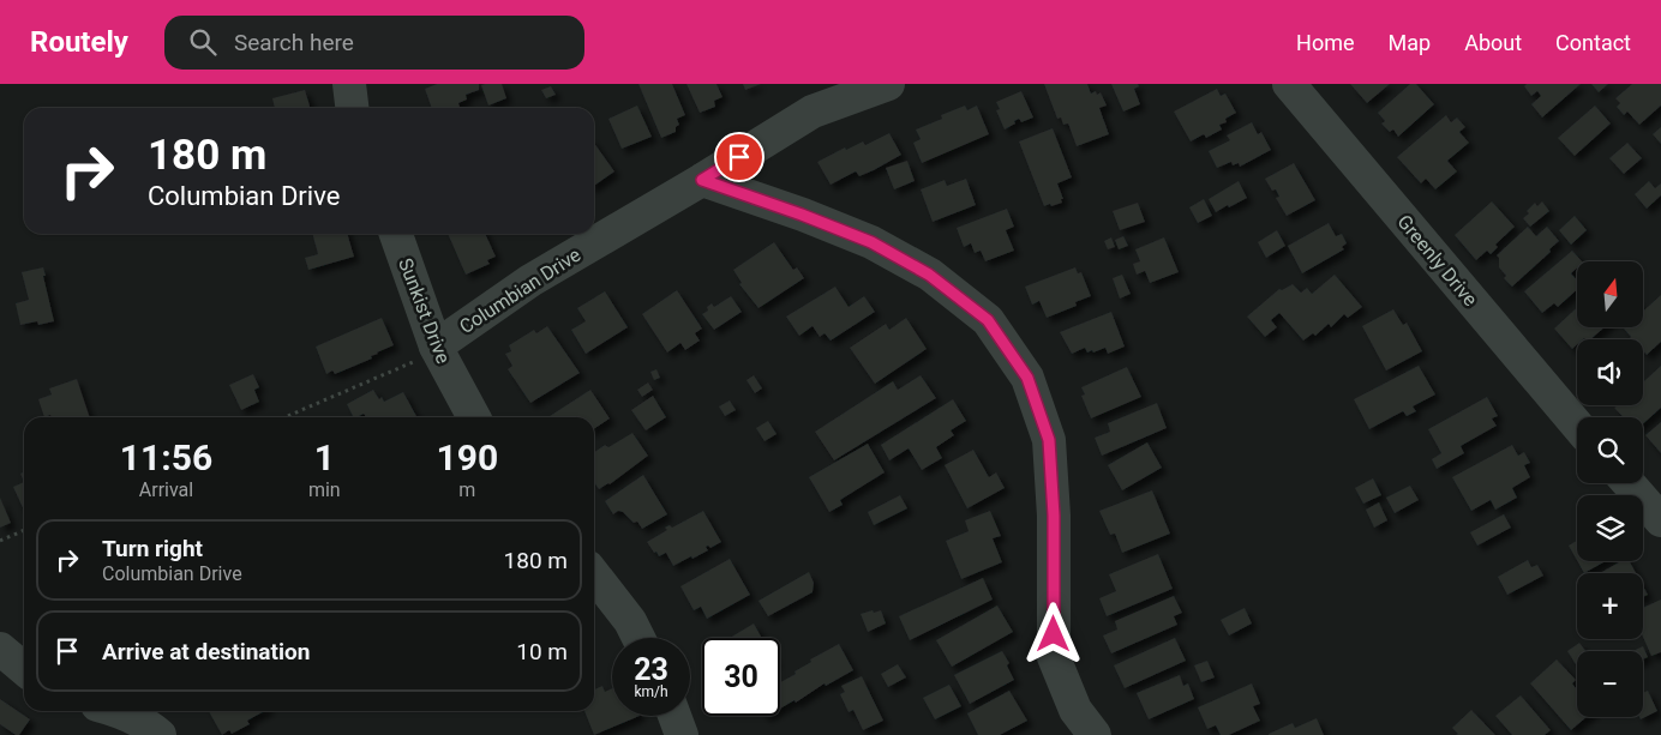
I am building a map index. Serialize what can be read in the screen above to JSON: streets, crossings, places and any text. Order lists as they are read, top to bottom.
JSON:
{
  "streets": {
    "street": ["Greenly Drive", "Columbian Drive", "Sunkist Drive"]
  },
  "crossings": [
    ["Columbian Drive", "Sunkist Drive"]
  ],
  "north": "top",
  "page": {
    "header": "Routely",
    "search": "Search here",
    "nav": [
      "Home",
      "Map",
      "About",
      "Contact"
    ],
    "turn": ["180 m", "Columbian Drive"],
    "map_buttons": ["+", "−"],
    "eta": [
      "11:56",
      "Arrival",
      "1",
      "min",
      "190",
      "m"
    ],
    "list": [
      {
        "name": "Turn right",
        "note": "Columbian Drive",
        "value": "180 m"
      },
      {
        "name": "Arrive at destination",
        "value": "10 m"
      }
    ],
    "speed": "23 km/h",
    "limit": "30"
  }
}
